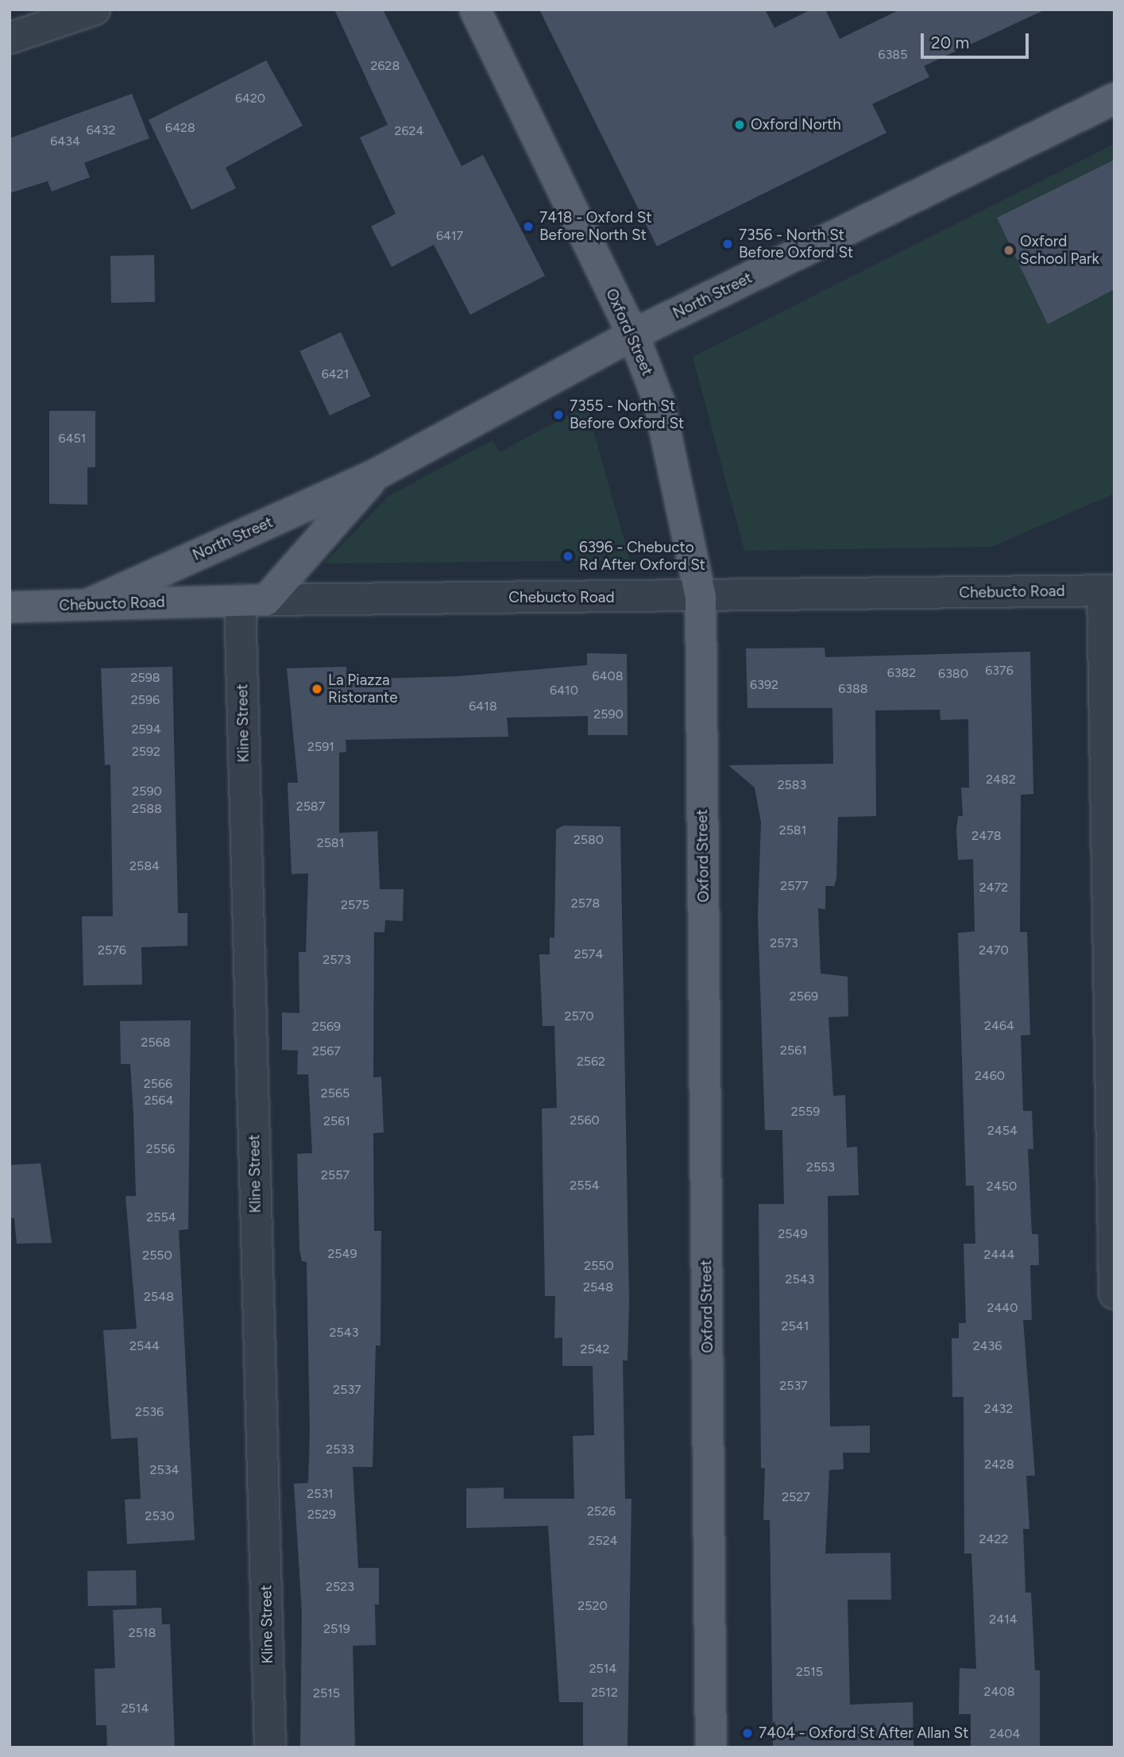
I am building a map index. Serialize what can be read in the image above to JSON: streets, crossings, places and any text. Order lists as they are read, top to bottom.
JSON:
{
  "streets": {
    "main road": ["North Street", "Oxford Street", "Chebucto Road"],
    "street": ["Kline Street"]
  },
  "crossings": [
    ["North Street", "Oxford Street"],
    ["North Street", "Chebucto Road"],
    ["North Street", "Kline Street"],
    ["Oxford Street", "Chebucto Road"],
    ["Chebucto Road", "Kline Street"]
  ],
  "places": [
    "Oxford North",
    "7418 - Oxford St Before North St",
    "7356 - North St Before Oxford St",
    "Oxford School Park",
    "7355 - North St Before Oxford St",
    "6396 - Chebucto Rd After Oxford St",
    "La Piazza Ristorante",
    "7404 - Oxford St After Allan St"
  ],
  "house_numbers": [
    "6385",
    "2628",
    "6420",
    "6428",
    "6432",
    "2624",
    "6434",
    "6417",
    "6421",
    "6451",
    "6376",
    "6382",
    "6380",
    "6408",
    "2598",
    "6392",
    "6388",
    "6410",
    "2596",
    "6418",
    "2590",
    "2594",
    "2591",
    "2592",
    "2482",
    "2583",
    "2590",
    "2587",
    "2588",
    "2581",
    "2478",
    "2580",
    "2581",
    "2584",
    "2577",
    "2472",
    "2578",
    "2575",
    "2573",
    "2576",
    "2470",
    "2574",
    "2573",
    "2569",
    "2570",
    "2464",
    "2569",
    "2568",
    "2561",
    "2567",
    "2562",
    "2460",
    "2566",
    "2565",
    "2564",
    "2559",
    "2560",
    "2561",
    "2454",
    "2556",
    "2553",
    "2557",
    "2554",
    "2450",
    "2554",
    "2549",
    "2549",
    "2444",
    "2550",
    "2550",
    "2543",
    "2548",
    "2548",
    "2440",
    "2541",
    "2543",
    "2544",
    "2436",
    "2542",
    "2537",
    "2537",
    "2432",
    "2536",
    "2533",
    "2428",
    "2534",
    "2531",
    "2527",
    "2526",
    "2529",
    "2530",
    "2422",
    "2524",
    "2523",
    "2520",
    "2414",
    "2519",
    "2518",
    "2514",
    "2515",
    "2408",
    "2512",
    "2515",
    "2514",
    "2404"
  ],
  "scale_bar": "20 m"
}
